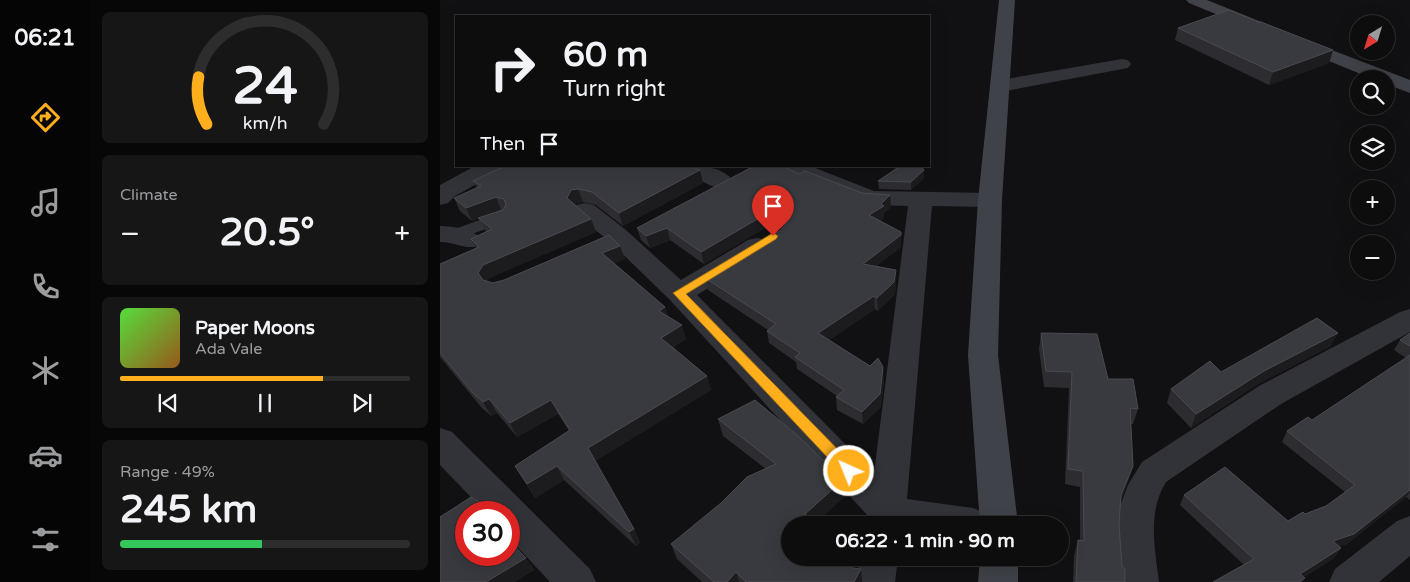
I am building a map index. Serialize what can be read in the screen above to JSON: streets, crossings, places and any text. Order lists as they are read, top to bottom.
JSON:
{
  "north": "bottom left",
  "page": {
    "tabs": "06:21",
    "map_buttons": ["+", "−"],
    "turn": ["60 m", "Turn right"],
    "then": "Then",
    "tile": [
      "Climate",
      ["Range · 49%", "245 km"]
    ],
    "heat": ["−", "20.5°", "+"],
    "song": ["Paper Moons", "Ada Vale"],
    "limit": "30",
    "trip": "06:22 · 1 min · 90 m",
    "gauge": ["24", "km/h"]
  }
}
